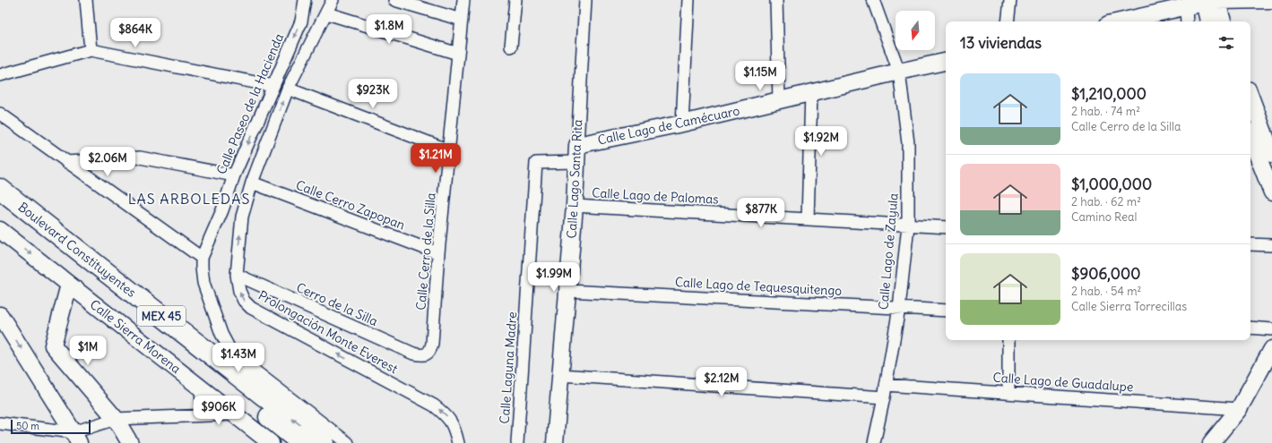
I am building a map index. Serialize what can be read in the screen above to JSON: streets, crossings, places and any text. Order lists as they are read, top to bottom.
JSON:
{
  "streets": {
    "highway": ["Boulevard Constituyentes", "MEX 45"],
    "street": [
      "Calle Paseo de la Hacienda",
      "Calle Lago de Camécuaro",
      "Calle Lago Santa Rita",
      "Calle Lago de Palomas",
      "Calle Cerro Zapopan",
      "Calle Cerro de la Silla",
      "Calle Lago de Zayula",
      "Calle Lago de Tequesquitengo",
      "Cerro de la Silla",
      "Prolongación Monte Everest",
      "Calle Sierra Morena",
      "Calle Laguna Madre",
      "Calle Lago de Guadalupe"
    ]
  },
  "crossings": [
    ["Calle Lago de Camécuaro", "Calle Lago Santa Rita"],
    ["Calle Lago de Camécuaro", "Calle Lago de Zayula"],
    ["Calle Lago Santa Rita", "Calle Lago de Palomas"],
    ["Calle Lago Santa Rita", "Calle Lago de Tequesquitengo"],
    ["Calle Lago Santa Rita", "Calle Laguna Madre"],
    ["Calle Lago de Palomas", "Calle Lago de Zayula"],
    ["Calle Cerro Zapopan", "Calle Cerro de la Silla"],
    ["Calle Cerro Zapopan", "Prolongación Monte Everest"],
    ["Calle Cerro de la Silla", "Cerro de la Silla"],
    ["Calle Lago de Zayula", "Calle Lago de Tequesquitengo"],
    ["Calle Lago de Zayula", "Calle Lago de Guadalupe"],
    ["Cerro de la Silla", "Prolongación Monte Everest"]
  ],
  "one_way": ["Calle Paseo de la Hacienda"],
  "districts": ["LAS ARBOLEDAS"],
  "scale_bar": "50 m",
  "north": "bottom",
  "page": {
    "price": [
      "$1.8M",
      "$864K",
      "$1.15M",
      "$923K",
      "$1.92M",
      "$1.21M",
      "$2.06M",
      "$877K",
      "$1.99M",
      "$1M",
      "$1.43M",
      "$2.12M",
      "$906K"
    ],
    "heading": "13 viviendas",
    "list": [
      {
        "name": "$1,210,000",
        "note": "2 hab. · 74 m² · Calle Cerro de la Silla"
      },
      {
        "name": "$1,000,000",
        "note": "2 hab. · 62 m² · Camino Real"
      },
      {
        "name": "$906,000",
        "note": "2 hab. · 54 m² · Calle Sierra Torrecillas"
      }
    ],
    "scale": "50 m"
  }
}
